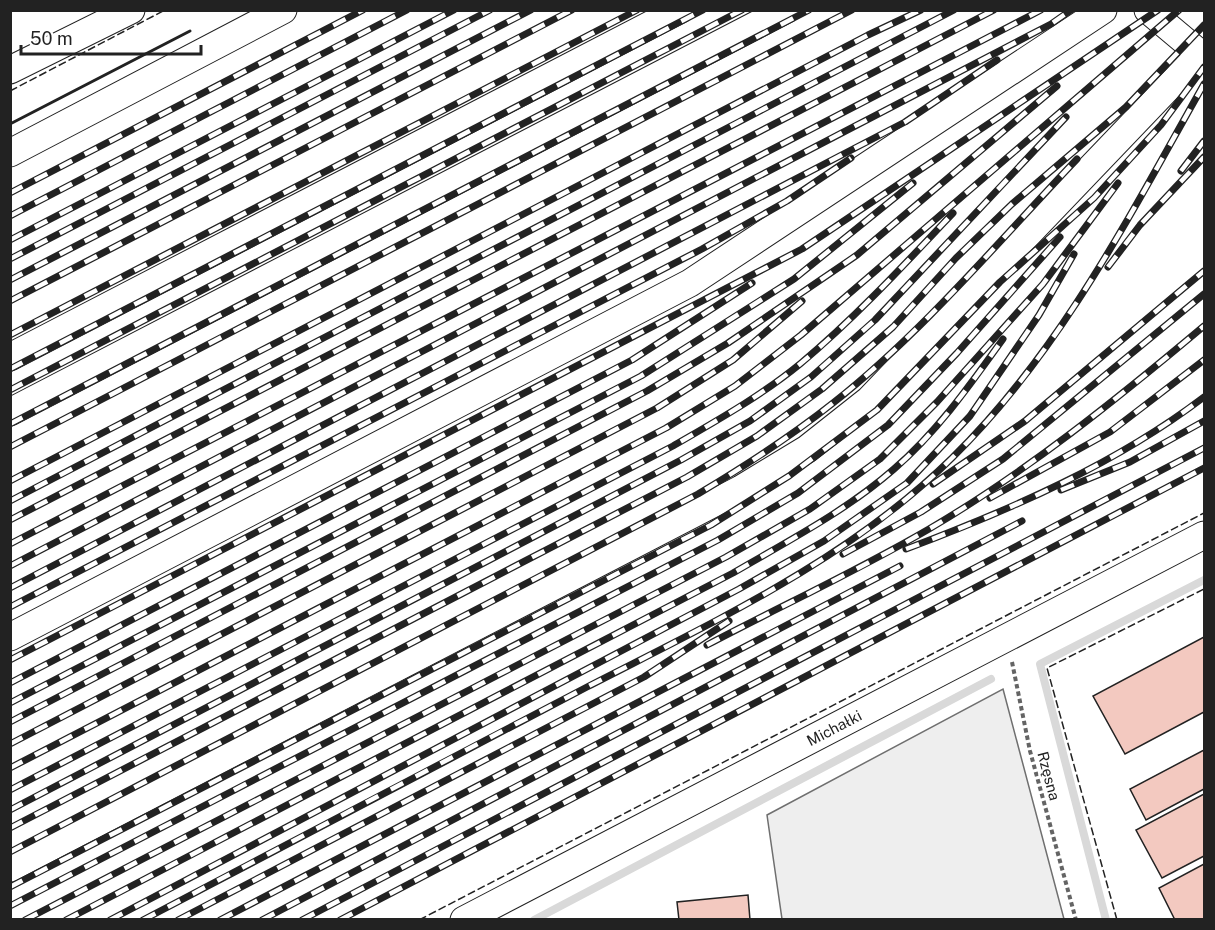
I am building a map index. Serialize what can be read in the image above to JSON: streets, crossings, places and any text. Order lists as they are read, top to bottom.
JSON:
{
  "streets": {
    "street": ["Michałki"],
    "path": ["Rzęsna"]
  },
  "crossings": [
    ["Michałki", "Rzęsna"]
  ],
  "scale_bar": "50 m"
}
